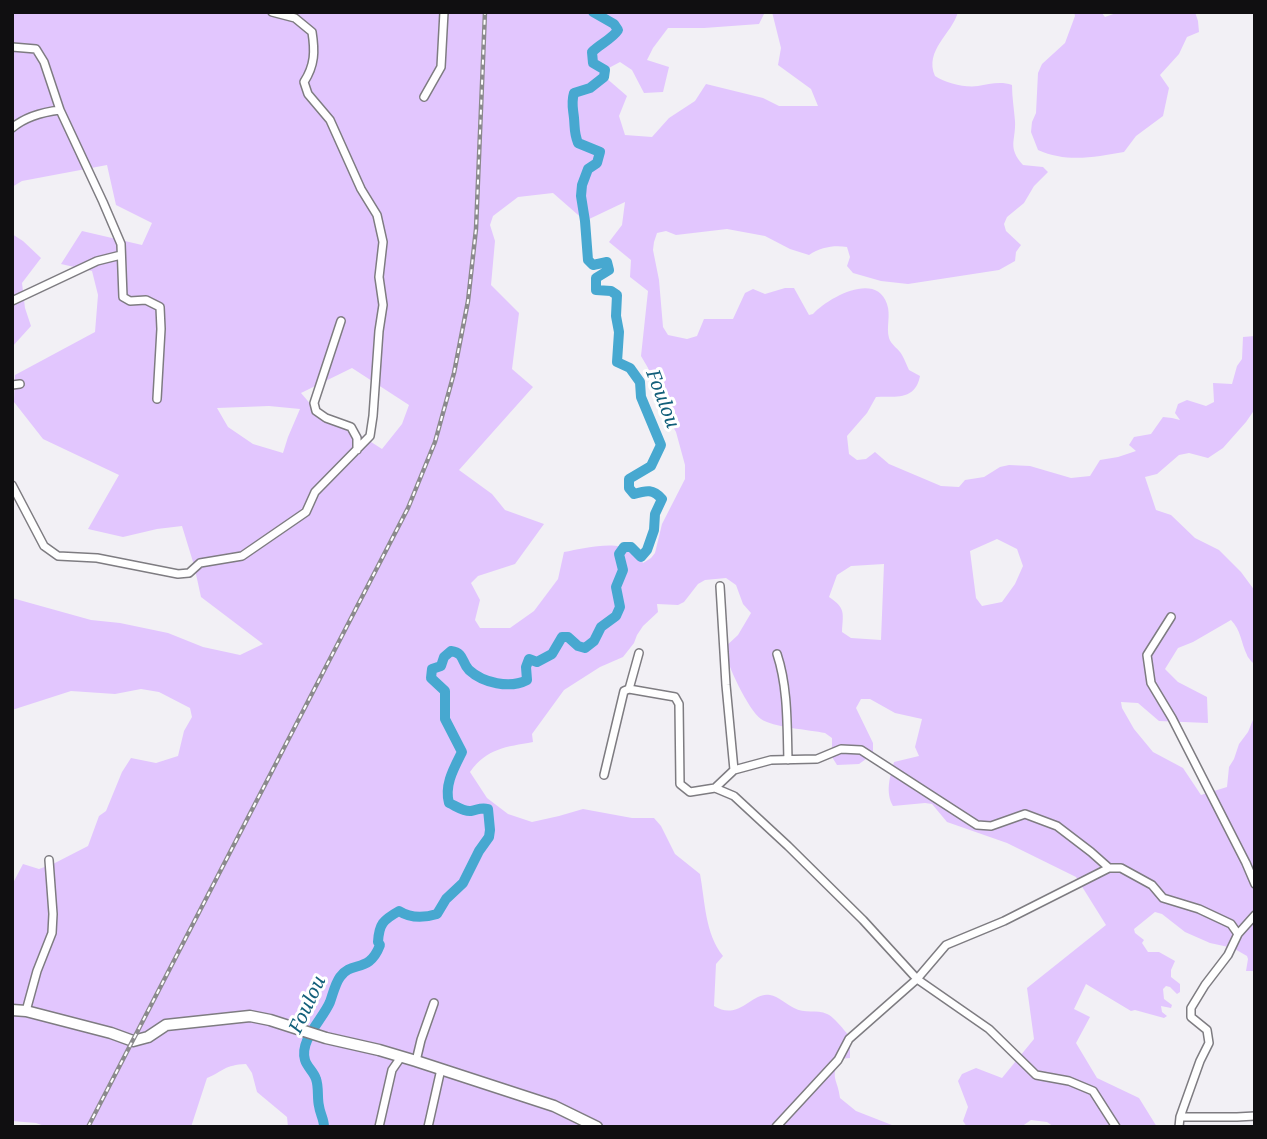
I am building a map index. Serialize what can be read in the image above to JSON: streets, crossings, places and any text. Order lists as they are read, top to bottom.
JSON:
{
  "water": ["Foulou"]
}
